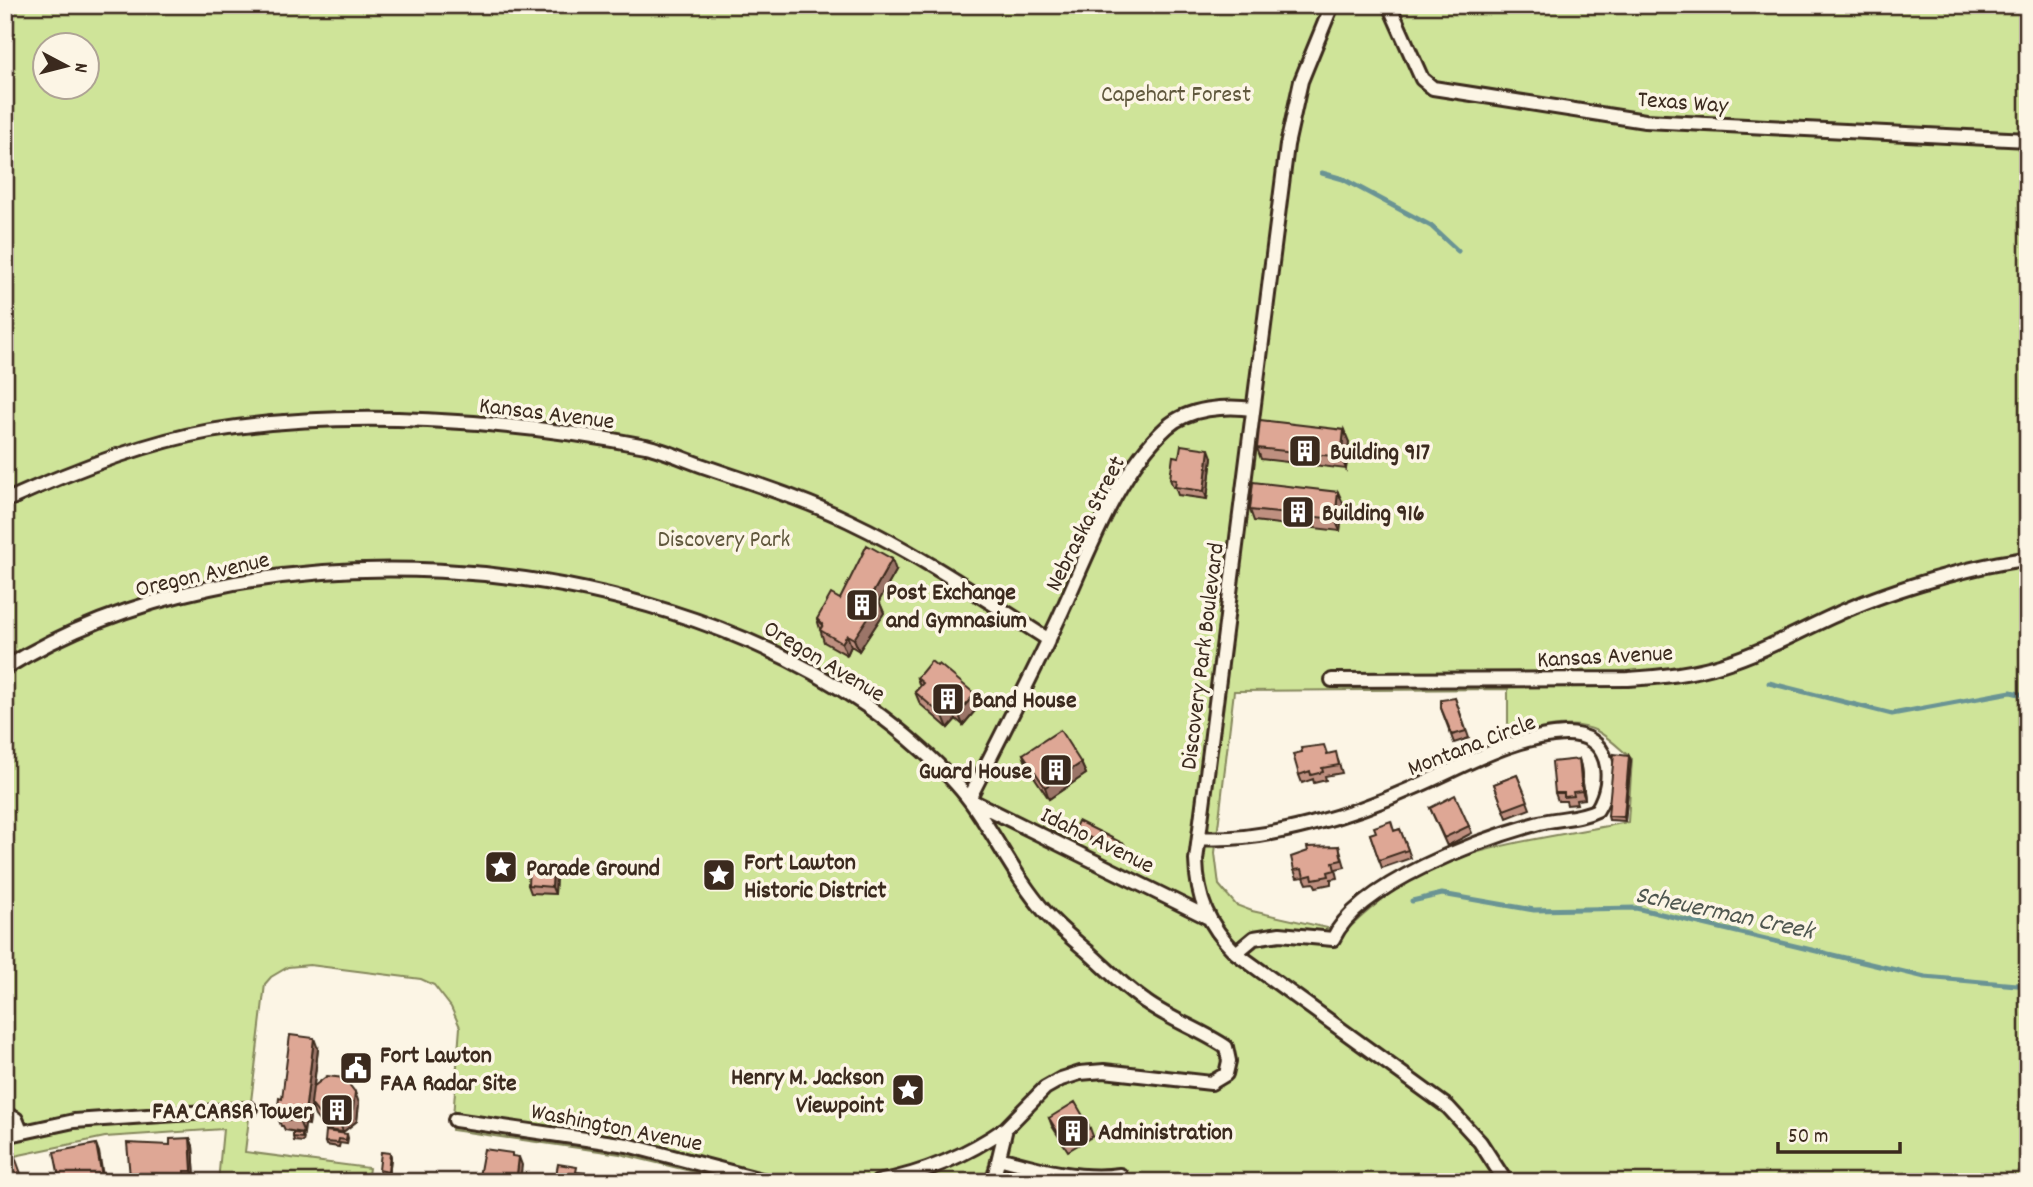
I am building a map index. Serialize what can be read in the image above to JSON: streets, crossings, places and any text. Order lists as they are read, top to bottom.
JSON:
{
  "streets": {
    "street": [
      "Texas Way",
      "Kansas Avenue",
      "Nebraska Street",
      "Oregon Avenue",
      "Discovery Park Boulevard",
      "Montana Circle",
      "Idaho Avenue",
      "Washington Avenue"
    ]
  },
  "crossings": [
    ["Kansas Avenue", "Nebraska Street"],
    ["Nebraska Street", "Oregon Avenue"],
    ["Nebraska Street", "Discovery Park Boulevard"],
    ["Nebraska Street", "Idaho Avenue"],
    ["Oregon Avenue", "Idaho Avenue"],
    ["Discovery Park Boulevard", "Montana Circle"],
    ["Discovery Park Boulevard", "Idaho Avenue"]
  ],
  "water": ["Scheuerman Creek"],
  "parks": ["Capehart Forest", "Discovery Park"],
  "places": {
    "building": [
      "Building 917",
      "Building 916",
      "Post Exchange and Gymnasium",
      "Band House",
      "Guard House",
      "FAA CARSR Tower",
      "Administration"
    ],
    "place": ["Parade Ground", "Fort Lawton Historic District", "Henry M. Jackson Viewpoint"],
    "public building": ["Fort Lawton FAA Radar Site"]
  },
  "scale_bar": "50 m",
  "north": "right"
}
